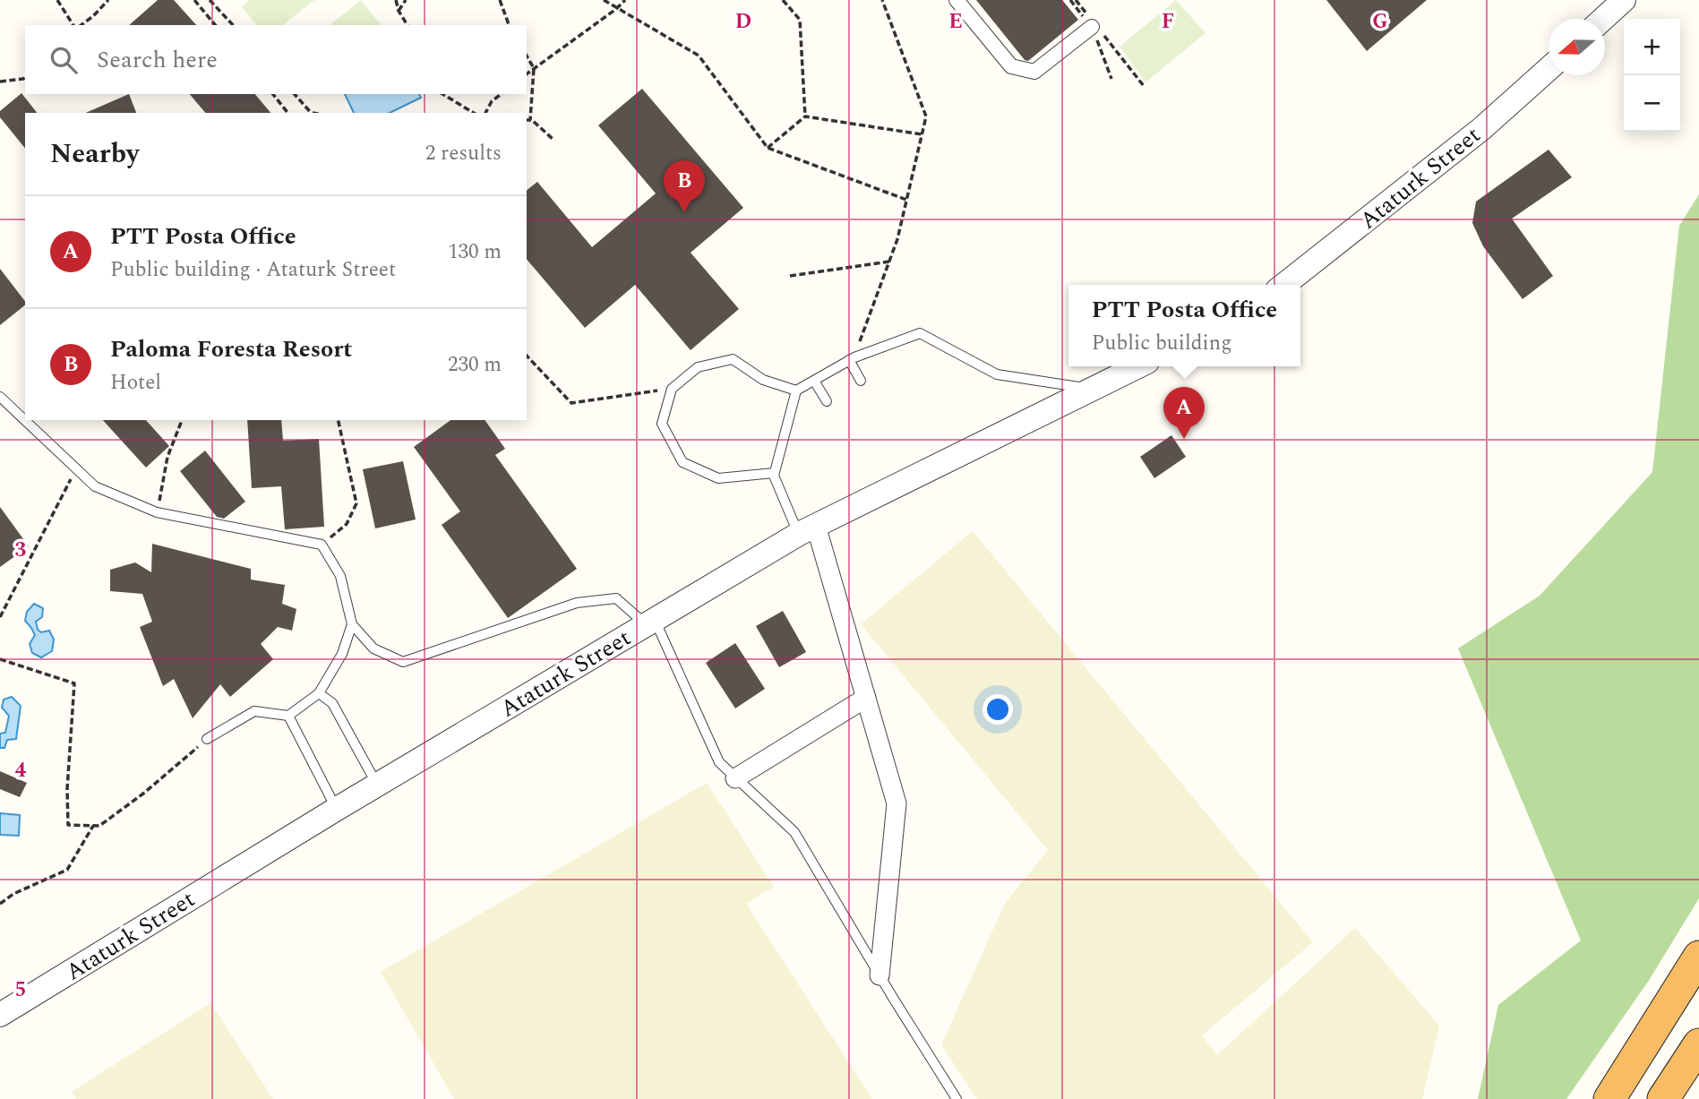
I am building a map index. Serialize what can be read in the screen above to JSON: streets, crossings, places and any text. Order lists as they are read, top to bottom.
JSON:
{
  "streets": {
    "street": ["Ataturk Street"]
  },
  "north": "left",
  "page": {
    "map_buttons": ["+", "−"],
    "search": "Search here",
    "heading": ["Nearby", "2 results"],
    "pins": ["B", "A"],
    "list": [
      {
        "mark": "A",
        "name": "PTT Posta Office",
        "note": "Public building · Ataturk Street",
        "value": "130 m"
      },
      {
        "mark": "B",
        "name": "Paloma Foresta Resort",
        "note": "Hotel",
        "value": "230 m"
      }
    ],
    "popup": ["PTT Posta Office", "Public building"]
  },
  "grid": {
    "columns": [
      "D",
      "E",
      "F",
      "G"
    ],
    "rows": ["3", "4", "5"]
  }
}
